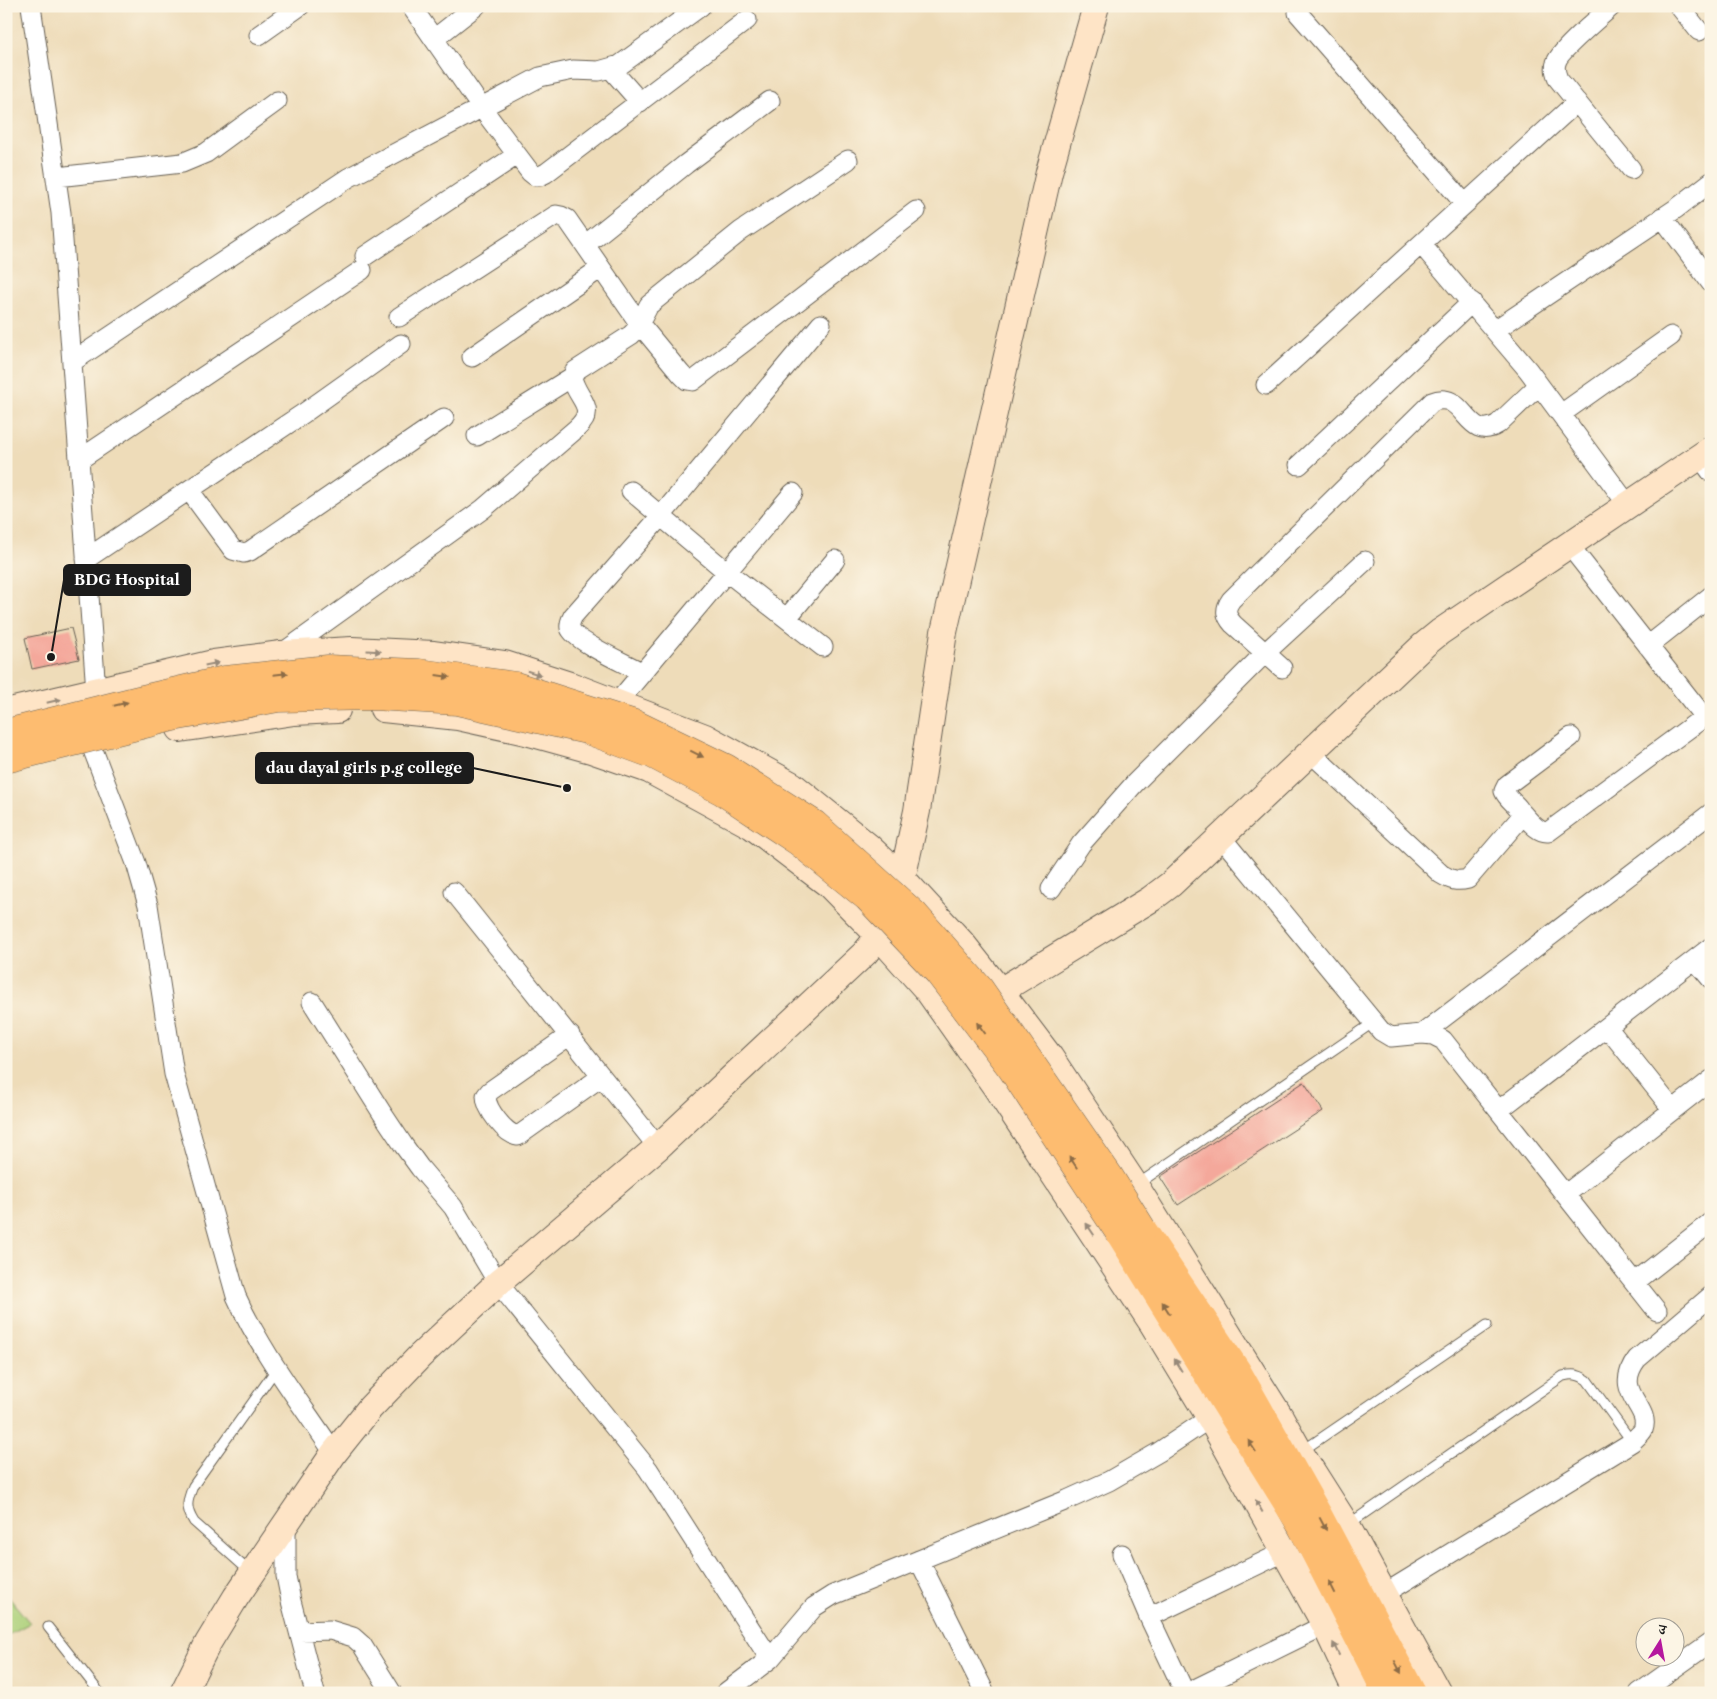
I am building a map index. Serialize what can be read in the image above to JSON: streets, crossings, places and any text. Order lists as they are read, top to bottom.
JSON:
{
  "places": ["BDG Hospital", "dau dayal girls p.g college"],
  "north": "top"
}
